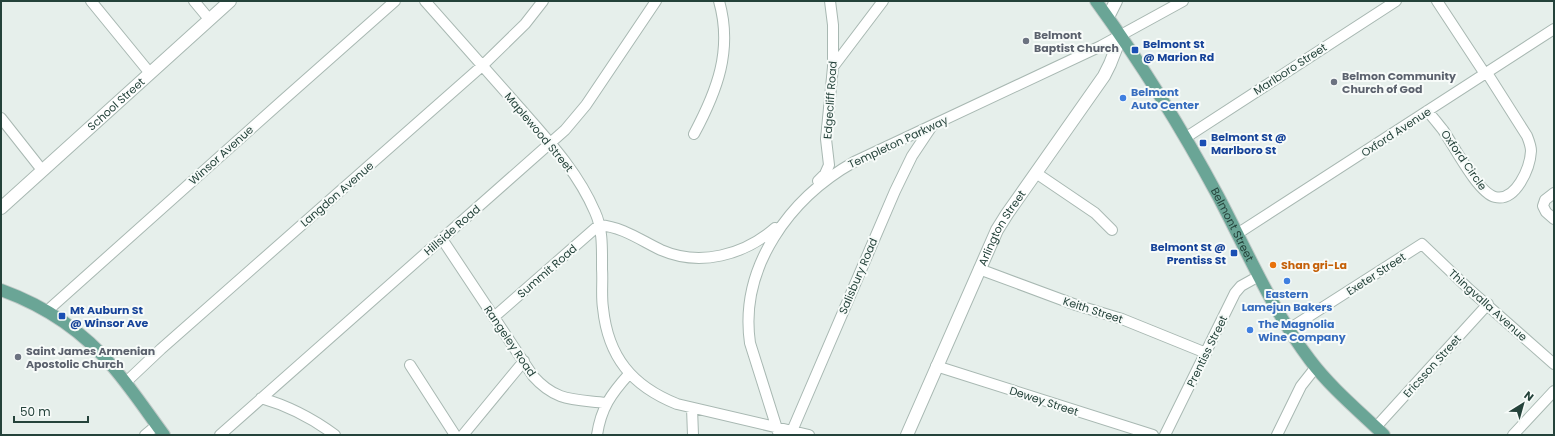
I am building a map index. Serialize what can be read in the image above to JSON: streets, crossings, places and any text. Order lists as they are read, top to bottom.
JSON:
{
  "streets": {
    "main road": ["Belmont Street"],
    "street": [
      "Marlboro Street",
      "Edgecliff Road",
      "School Street",
      "Maplewood Street",
      "Oxford Avenue",
      "Templeton Parkway",
      "Winsor Avenue",
      "Oxford Circle",
      "Langdon Avenue",
      "Arlington Street",
      "Hillside Road",
      "Summit Road",
      "Exeter Street",
      "Salisbury Road",
      "Thingvalla Avenue",
      "Keith Street",
      "Rangeley Road",
      "Prentiss Street",
      "Ericsson Street",
      "Dewey Street"
    ]
  },
  "crossings": [
    ["Marlboro Street", "Belmont Street"],
    ["Edgecliff Road", "Maplewood Street"],
    ["Edgecliff Road", "Templeton Parkway"],
    ["Edgecliff Road", "Summit Road"],
    ["Maplewood Street", "Templeton Parkway"],
    ["Maplewood Street", "Langdon Avenue"],
    ["Maplewood Street", "Hillside Road"],
    ["Maplewood Street", "Summit Road"],
    ["Maplewood Street", "Salisbury Road"],
    ["Oxford Avenue", "Oxford Circle"],
    ["Oxford Avenue", "Belmont Street"],
    ["Templeton Parkway", "Belmont Street"],
    ["Templeton Parkway", "Arlington Street"],
    ["Templeton Parkway", "Salisbury Road"],
    ["Belmont Street", "Arlington Street"],
    ["Belmont Street", "Exeter Street"],
    ["Belmont Street", "Prentiss Street"],
    ["Belmont Street", "Ericsson Street"],
    ["Arlington Street", "Keith Street"],
    ["Arlington Street", "Dewey Street"],
    ["Hillside Road", "Rangeley Road"],
    ["Summit Road", "Rangeley Road"],
    ["Exeter Street", "Thingvalla Avenue"],
    ["Thingvalla Avenue", "Ericsson Street"],
    ["Keith Street", "Prentiss Street"]
  ],
  "places": {
    "other": [
      "Belmont Baptist Church",
      "Belmon Community Church of God",
      "Belmont Auto Center",
      "Shan gri-La",
      "Eastern Lamejun Bakers",
      "The Magnolia Wine Company",
      "Saint James Armenian Apostolic Church"
    ],
    "transit": [
      "Belmont St @ Marion Rd",
      "Belmont St @ Marlboro St",
      "Belmont St @ Prentiss St",
      "Mt Auburn St @ Winsor Ave"
    ]
  },
  "scale_bar": "50 m",
  "north": "top right"
}
